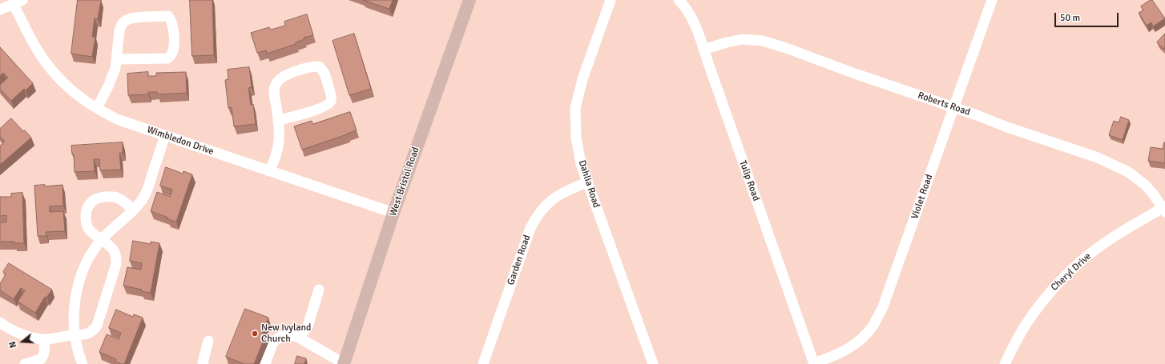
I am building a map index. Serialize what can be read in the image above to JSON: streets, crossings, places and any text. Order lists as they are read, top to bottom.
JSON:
{
  "streets": {
    "main road": ["West Bristol Road"],
    "street": [
      "Roberts Road",
      "Wimbledon Drive",
      "Tulip Road",
      "Dahlia Road",
      "Violet Road",
      "Garden Road",
      "Cheryl Drive"
    ]
  },
  "crossings": [
    ["Roberts Road", "Tulip Road"],
    ["Roberts Road", "Violet Road"],
    ["Roberts Road", "Cheryl Drive"],
    ["Wimbledon Drive", "West Bristol Road"],
    ["Tulip Road", "Violet Road"],
    ["Dahlia Road", "Garden Road"]
  ],
  "places": ["New Ivyland Church"],
  "scale_bar": "50 m",
  "north": "left"
}
